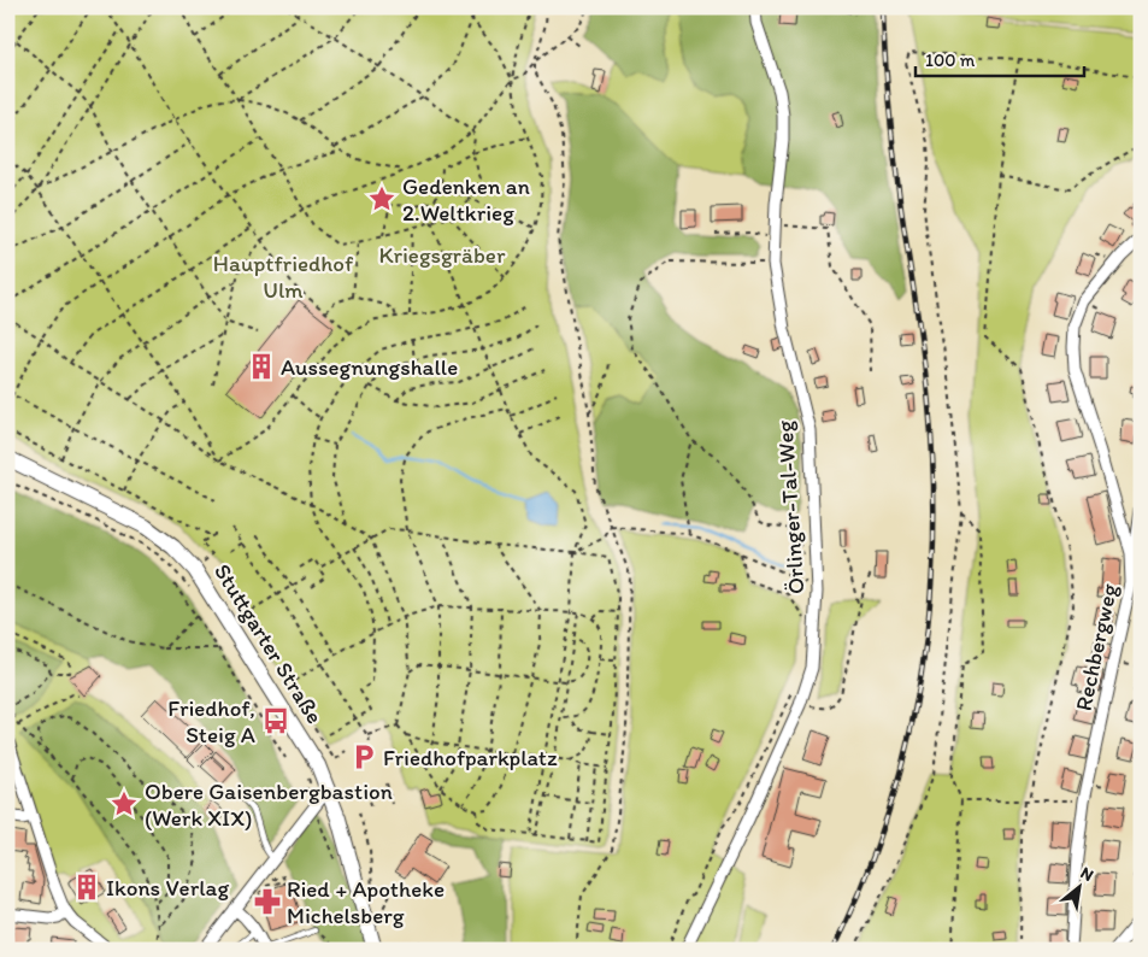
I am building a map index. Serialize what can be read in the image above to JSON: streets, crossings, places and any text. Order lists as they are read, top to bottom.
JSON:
{
  "streets": {
    "main road": ["Stuttgarter Straße"],
    "street": ["Örlinger-Tal-Weg", "Rechbergweg"]
  },
  "parks": ["Kriegsgräber", "Hauptfriedhof Ulm"],
  "places": {
    "place": ["Gedenken an 2.Weltkrieg", "Obere Gaisenbergbastion (Werk XIX)"],
    "building": ["Aussegnungshalle", "Ikons Verlag"],
    "bus stop": ["Friedhof, Steig A"],
    "parking": ["Friedhofparkplatz"],
    "pharmacy": ["Ried + Apotheke Michelsberg"]
  },
  "scale_bar": "100 m",
  "north": "top right"
}
